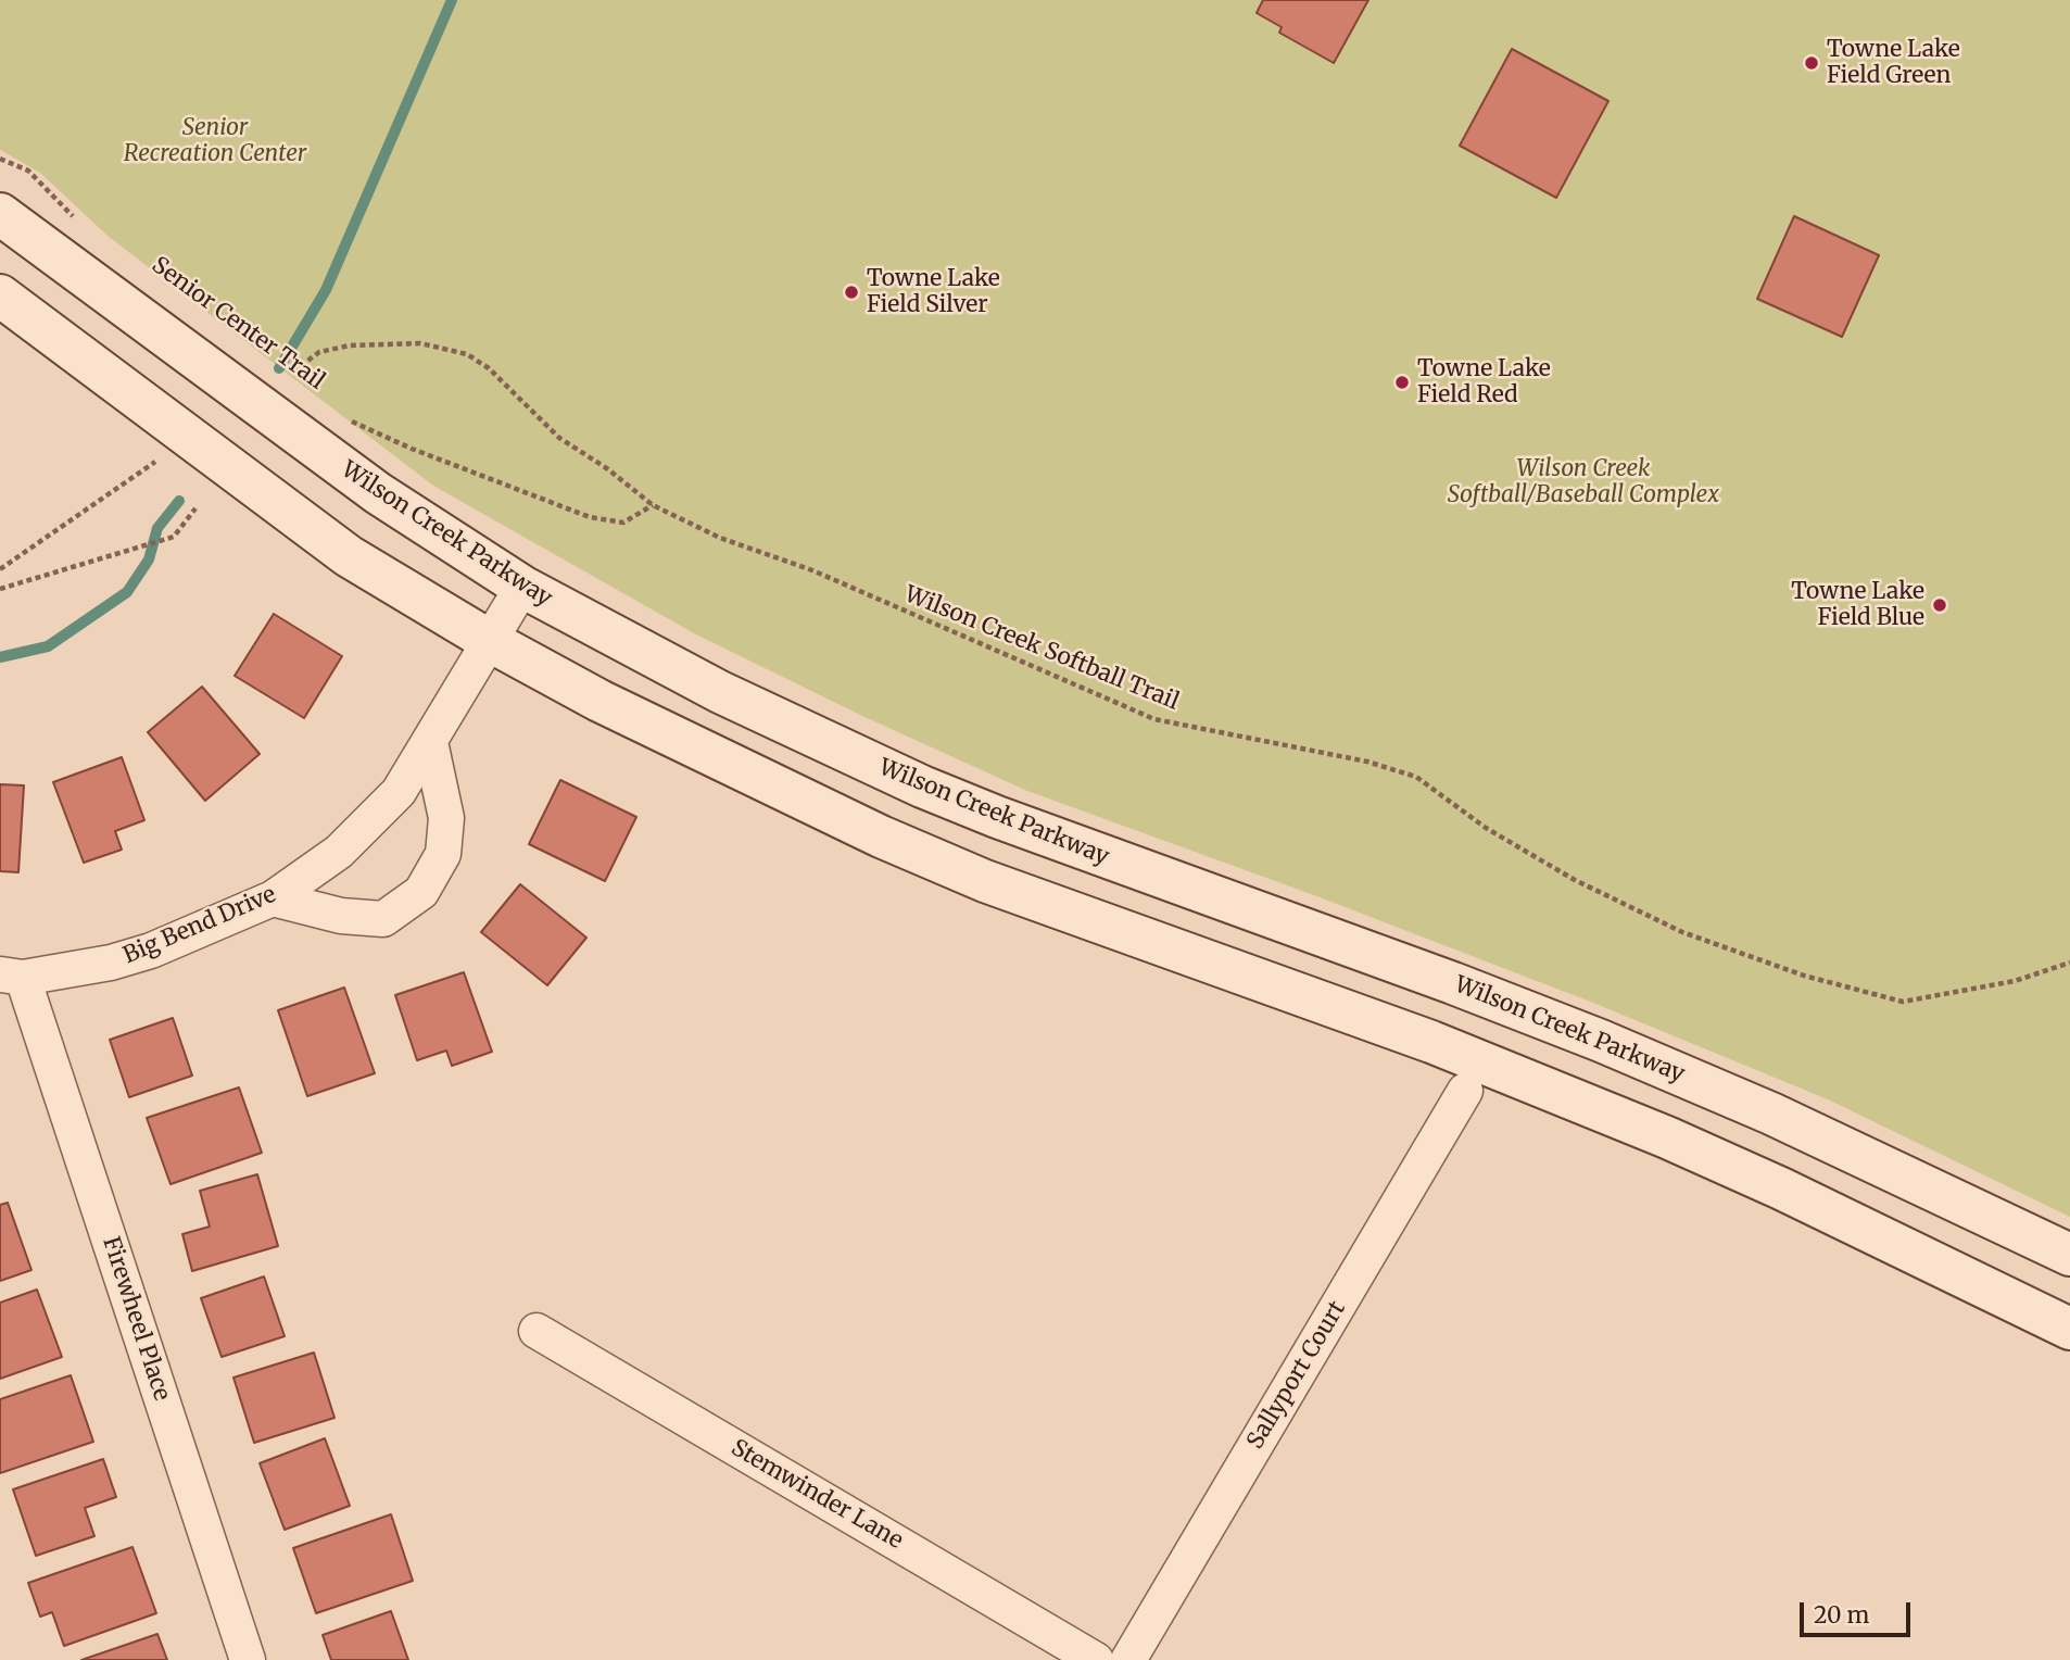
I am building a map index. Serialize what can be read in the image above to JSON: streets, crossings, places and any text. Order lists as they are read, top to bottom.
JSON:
{
  "streets": {
    "main road": ["Wilson Creek Parkway"],
    "street": [
      "Big Bend Drive",
      "Firewheel Place",
      "Sallyport Court",
      "Stemwinder Lane"
    ],
    "path": ["Wilson Creek Softball Trail"]
  },
  "crossings": [
    ["Wilson Creek Parkway", "Big Bend Drive"],
    ["Big Bend Drive", "Firewheel Place"]
  ],
  "parks": ["Senior Recreation Center", "Wilson Creek Softball/Baseball Complex"],
  "places": [
    "Towne Lake Field Green",
    "Towne Lake Field Silver",
    "Towne Lake Field Red",
    "Towne Lake Field Blue"
  ],
  "scale_bar": "20 m"
}
